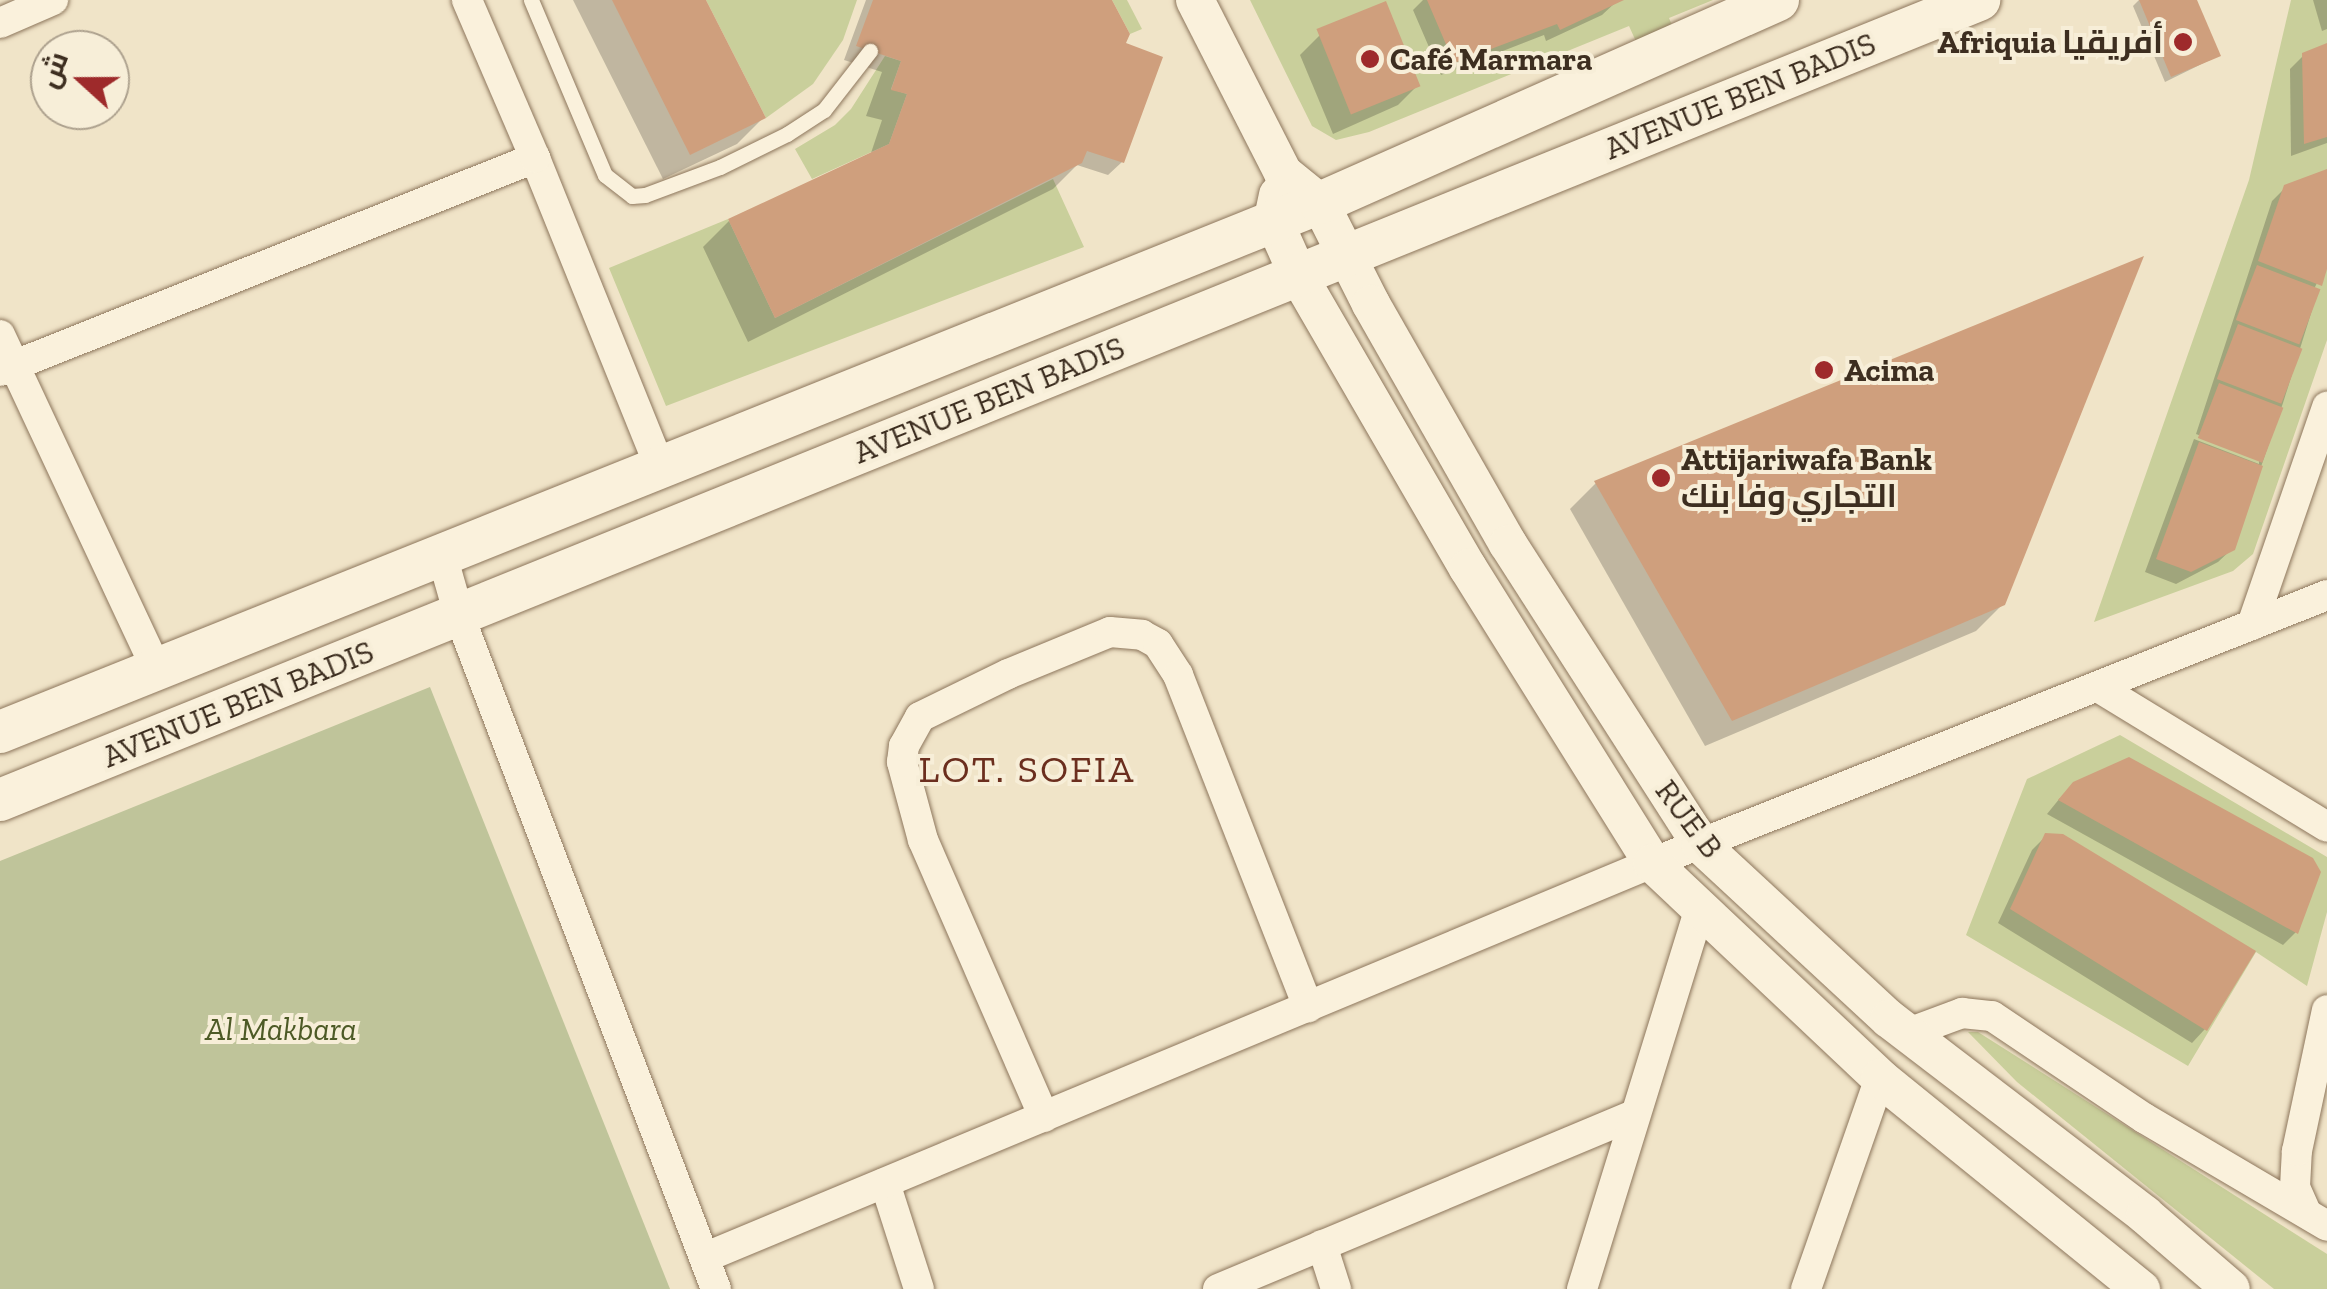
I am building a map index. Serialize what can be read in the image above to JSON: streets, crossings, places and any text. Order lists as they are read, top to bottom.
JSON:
{
  "streets": {
    "main road": ["AVENUE BEN BADIS"],
    "street": ["RUE B"]
  },
  "crossings": [
    ["AVENUE BEN BADIS", "RUE B"]
  ],
  "districts": ["LOT. SOFIA"],
  "parks": ["Al Makbara"],
  "places": [
    "Afriquia أفريقيا",
    "Café Marmara",
    "Acima",
    "Attijariwafa Bank التجاري وفا بنك"
  ],
  "north": "left"
}
